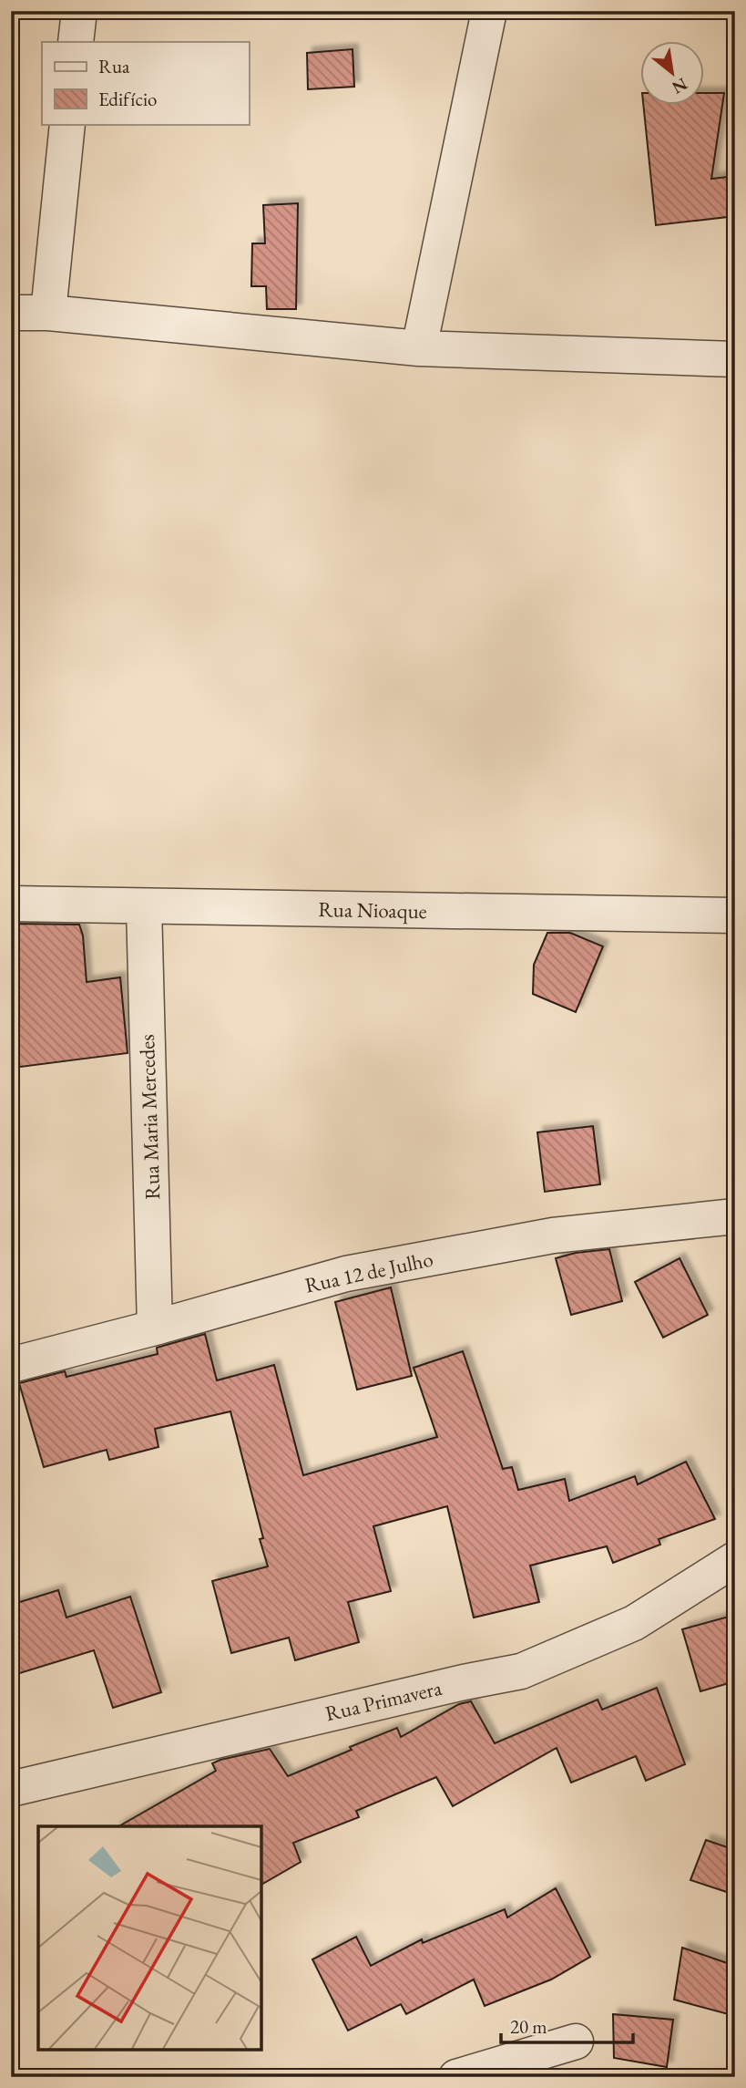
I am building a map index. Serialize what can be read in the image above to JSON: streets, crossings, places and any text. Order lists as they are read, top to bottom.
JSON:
{
  "streets": {
    "street": [
      "Rua Nioaque",
      "Rua Maria Mercedes",
      "Rua 12 de Julho",
      "Rua Primavera"
    ]
  },
  "crossings": [
    ["Rua Nioaque", "Rua Maria Mercedes"],
    ["Rua Maria Mercedes", "Rua 12 de Julho"]
  ],
  "legend": ["Rua", "Edifício"],
  "scale_bar": "20 m",
  "north": "bottom right"
}
